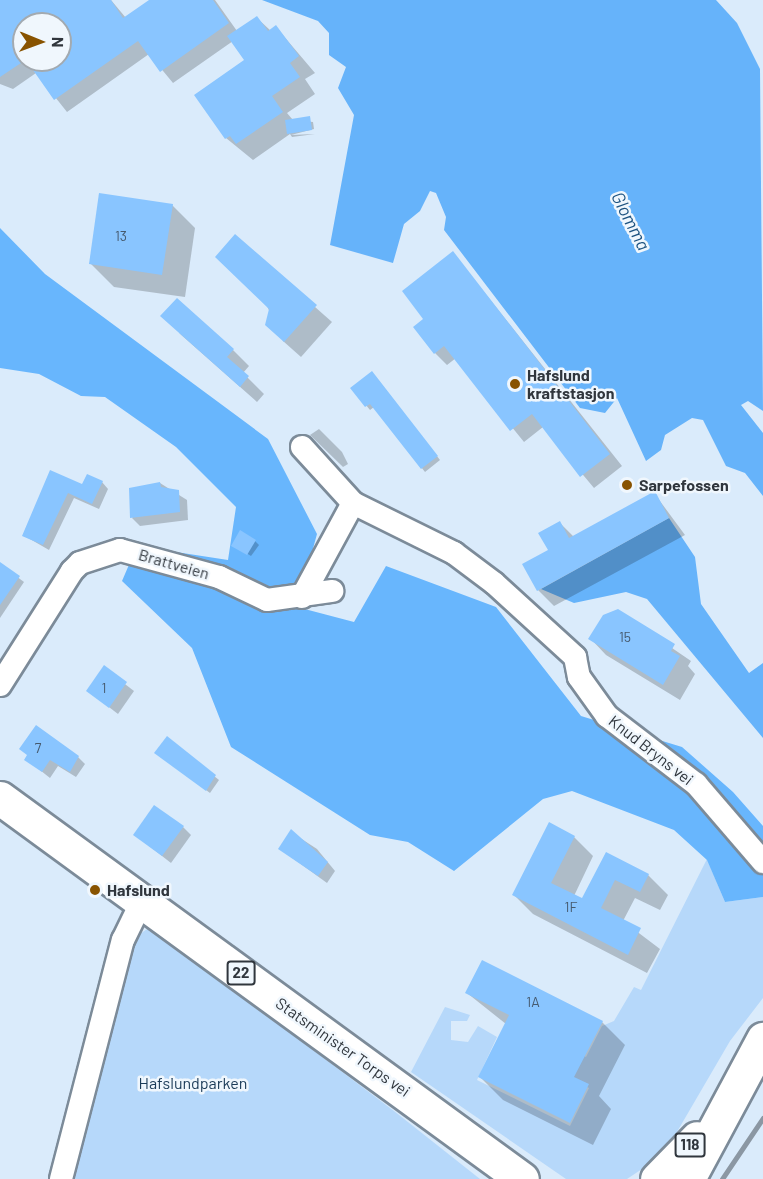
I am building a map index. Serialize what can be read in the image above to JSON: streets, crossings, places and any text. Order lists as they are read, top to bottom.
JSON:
{
  "streets": {
    "main road": ["22", "Statsminister Torps vei", "118"],
    "street": ["Brattveien", "Knud Bryns vei"]
  },
  "water": ["Glomma"],
  "parks": ["Hafslundparken"],
  "places": ["Hafslund kraftstasjon", "Sarpefossen", "Hafslund"],
  "house_numbers": [
    "13",
    "15",
    "1",
    "7",
    "1F",
    "1A"
  ],
  "north": "right"
}
